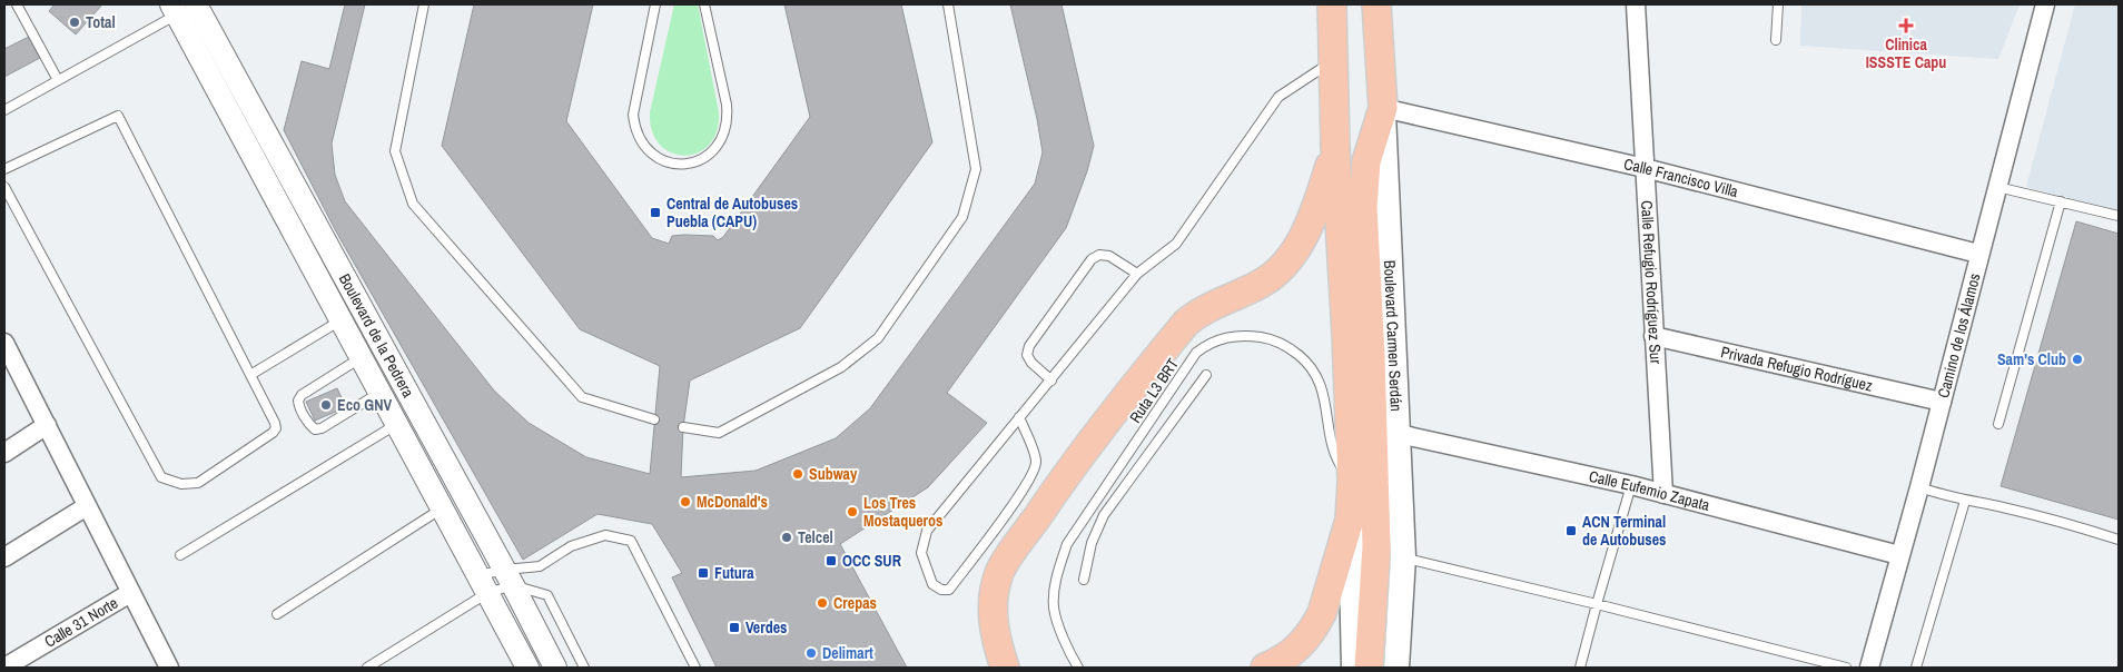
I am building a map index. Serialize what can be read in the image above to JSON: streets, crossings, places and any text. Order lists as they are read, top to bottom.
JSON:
{
  "streets": {
    "main road": ["Boulevard Carmen Serdán"],
    "street": [
      "Calle Francisco Villa",
      "Calle Refugio Rodríguez Sur",
      "Boulevard de la Pedrera",
      "Camino de los Álamos",
      "Privada Refugio Rodríguez",
      "Calle Eufemio Zapata",
      "Calle 31 Norte"
    ],
    "lane": ["Ruta L3 BRT"]
  },
  "crossings": [
    ["Calle Francisco Villa", "Calle Refugio Rodríguez Sur"],
    ["Calle Francisco Villa", "Boulevard Carmen Serdán"],
    ["Calle Francisco Villa", "Camino de los Álamos"],
    ["Calle Refugio Rodríguez Sur", "Privada Refugio Rodríguez"],
    ["Calle Refugio Rodríguez Sur", "Calle Eufemio Zapata"],
    ["Boulevard Carmen Serdán", "Calle Eufemio Zapata"],
    ["Camino de los Álamos", "Privada Refugio Rodríguez"],
    ["Camino de los Álamos", "Calle Eufemio Zapata"]
  ],
  "places": {
    "other": [
      "Total",
      "Sam's Club",
      "Eco GNV",
      "Subway",
      "McDonald's",
      "Los Tres Mostaqueros",
      "Telcel",
      "Crepas",
      "Delimart"
    ],
    "health": ["Clinica ISSSTE Capu"],
    "transit": [
      "Central de Autobuses Puebla (CAPU)",
      "ACN Terminal de Autobuses",
      "OCC SUR",
      "Futura",
      "Verdes"
    ]
  }
}
